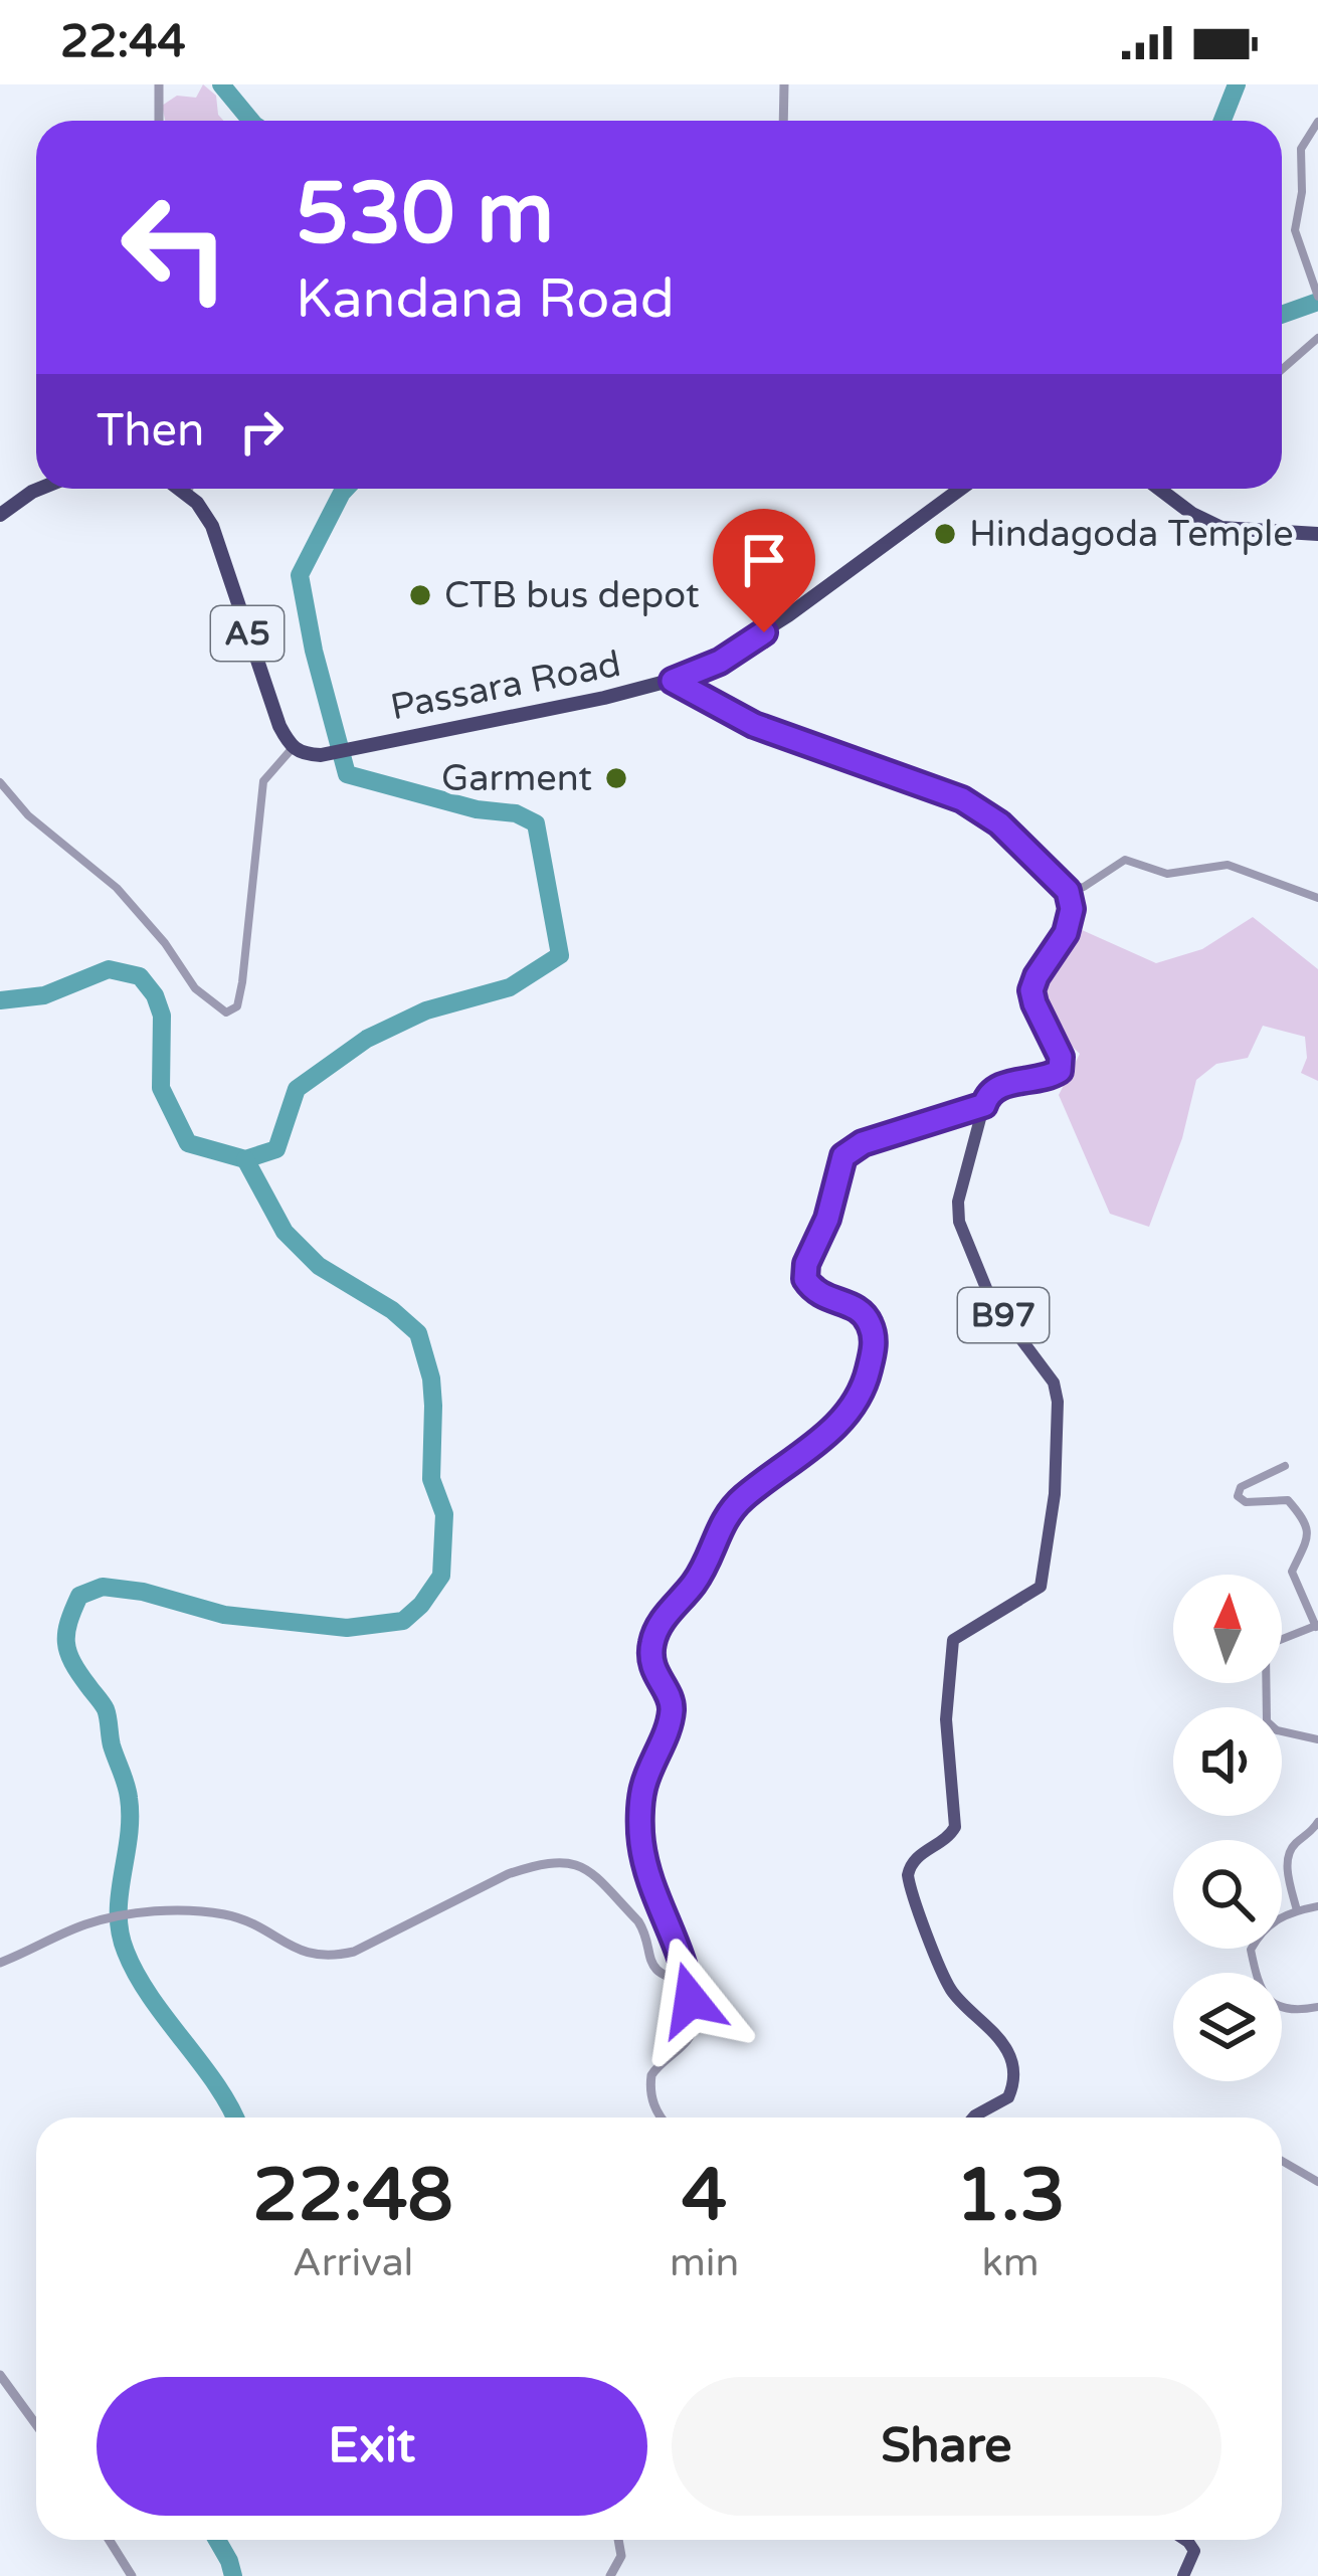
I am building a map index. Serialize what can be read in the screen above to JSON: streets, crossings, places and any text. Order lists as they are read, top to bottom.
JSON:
{
  "streets": {
    "highway": ["A5", "Passara Road"],
    "main road": ["B97"]
  },
  "crossings": [
    ["A5", "Passara Road"]
  ],
  "places": ["Hindagoda Temple", "CTB bus depot", "Garment"],
  "north": "top",
  "page": {
    "status": "22:44",
    "turn": ["530 m", "Kandana Road"],
    "then": "Then",
    "eta": [
      "22:48",
      "Arrival",
      "4",
      "min",
      "1.3",
      "km"
    ],
    "buttons": ["Exit", "Share"]
  }
}
